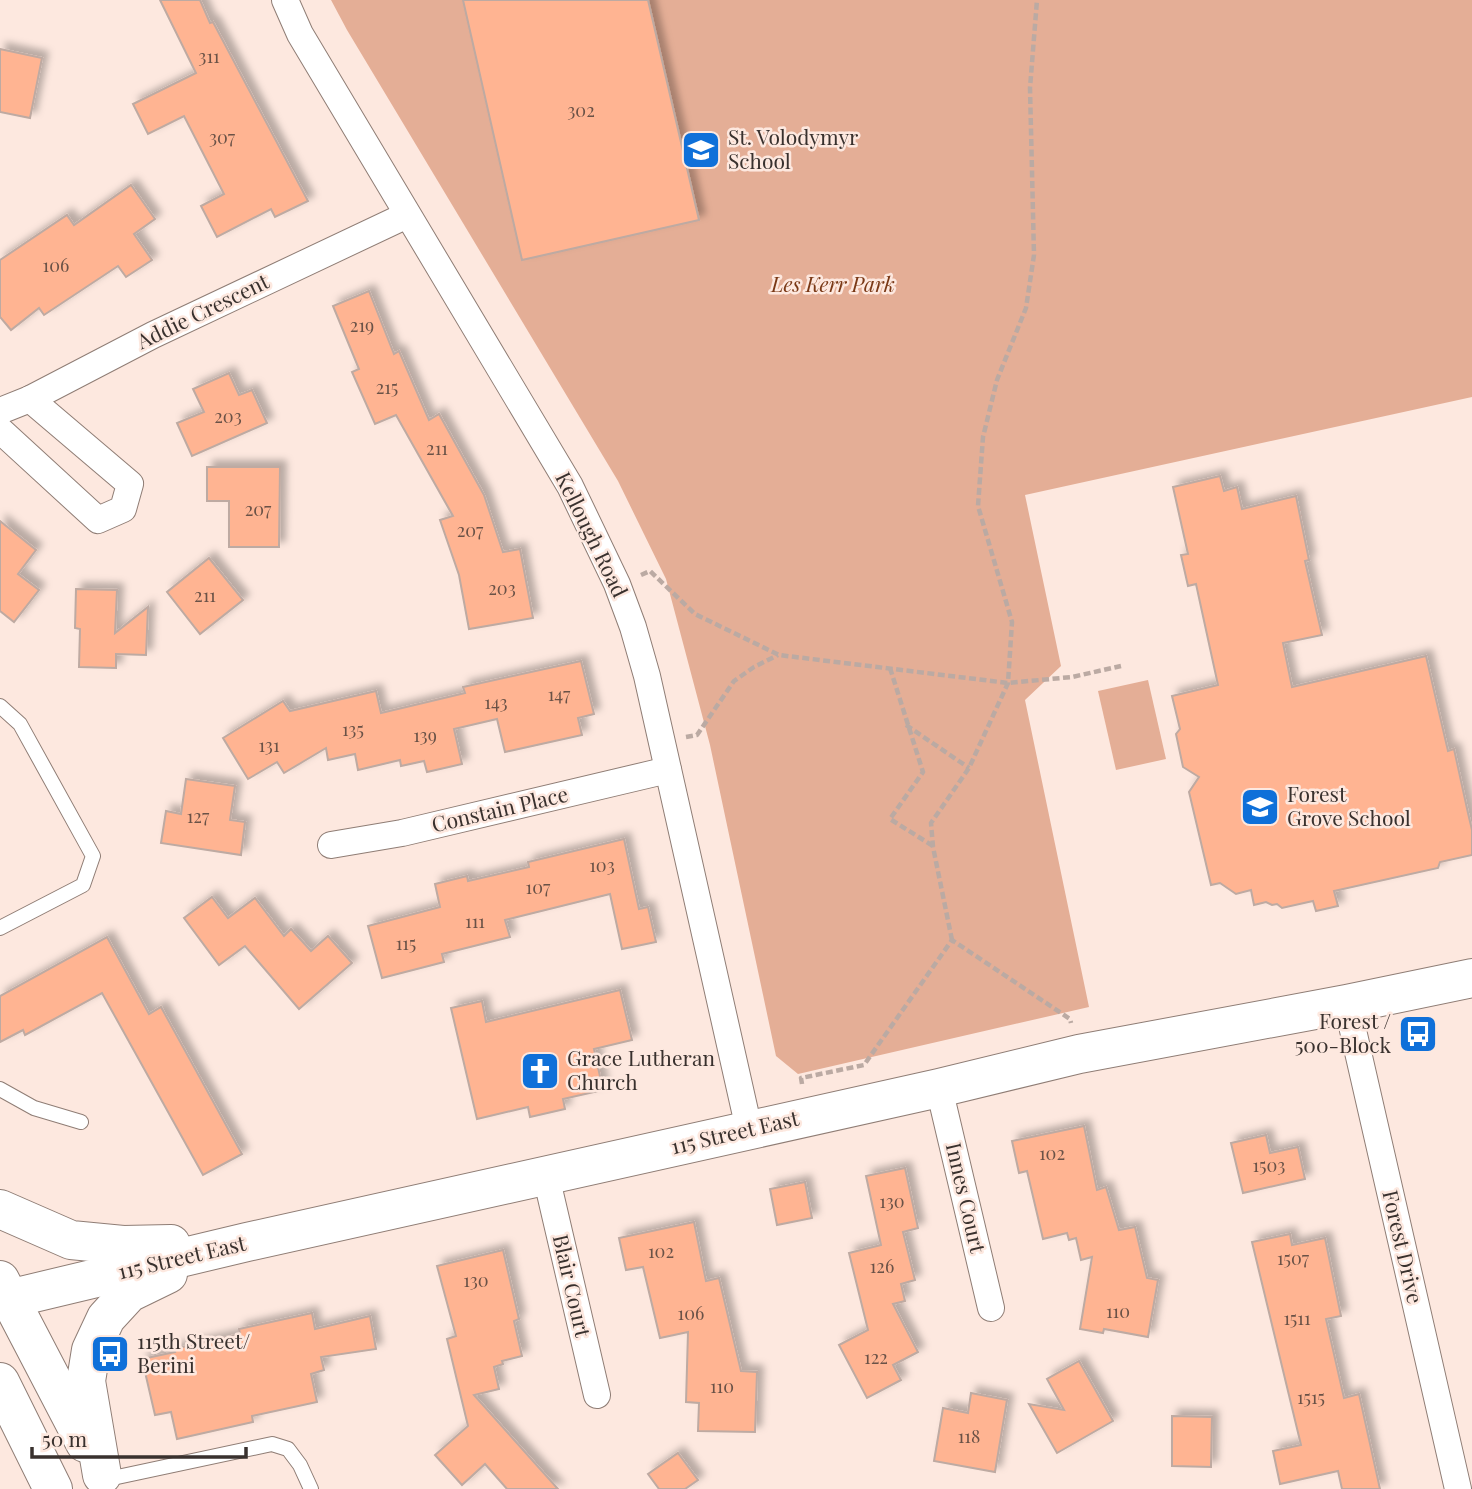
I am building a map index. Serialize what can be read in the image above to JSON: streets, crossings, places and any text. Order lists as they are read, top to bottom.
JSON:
{
  "streets": {
    "street": [
      "Addie Crescent",
      "Kellough Road",
      "Constain Place",
      "115 Street East",
      "Innes Court",
      "Forest Drive",
      "Blair Court"
    ]
  },
  "crossings": [
    ["Addie Crescent", "Kellough Road"],
    ["Kellough Road", "Constain Place"],
    ["Kellough Road", "115 Street East"],
    ["115 Street East", "Innes Court"],
    ["115 Street East", "Forest Drive"],
    ["115 Street East", "Blair Court"]
  ],
  "parks": ["Les Kerr Park"],
  "places": {
    "school or university": ["St. Volodymyr School", "Forest Grove School"],
    "bus stop": ["Forest / 500-Block", "115th Street/ Berini"],
    "church": ["Grace Lutheran Church"]
  },
  "house_numbers": [
    "311",
    "302",
    "307",
    "106",
    "219",
    "215",
    "203",
    "211",
    "207",
    "207",
    "203",
    "211",
    "147",
    "143",
    "135",
    "139",
    "131",
    "127",
    "103",
    "107",
    "111",
    "115",
    "102",
    "1503",
    "130",
    "102",
    "1507",
    "126",
    "130",
    "110",
    "106",
    "1511",
    "122",
    "110",
    "1515",
    "118"
  ],
  "scale_bar": "50 m"
}
